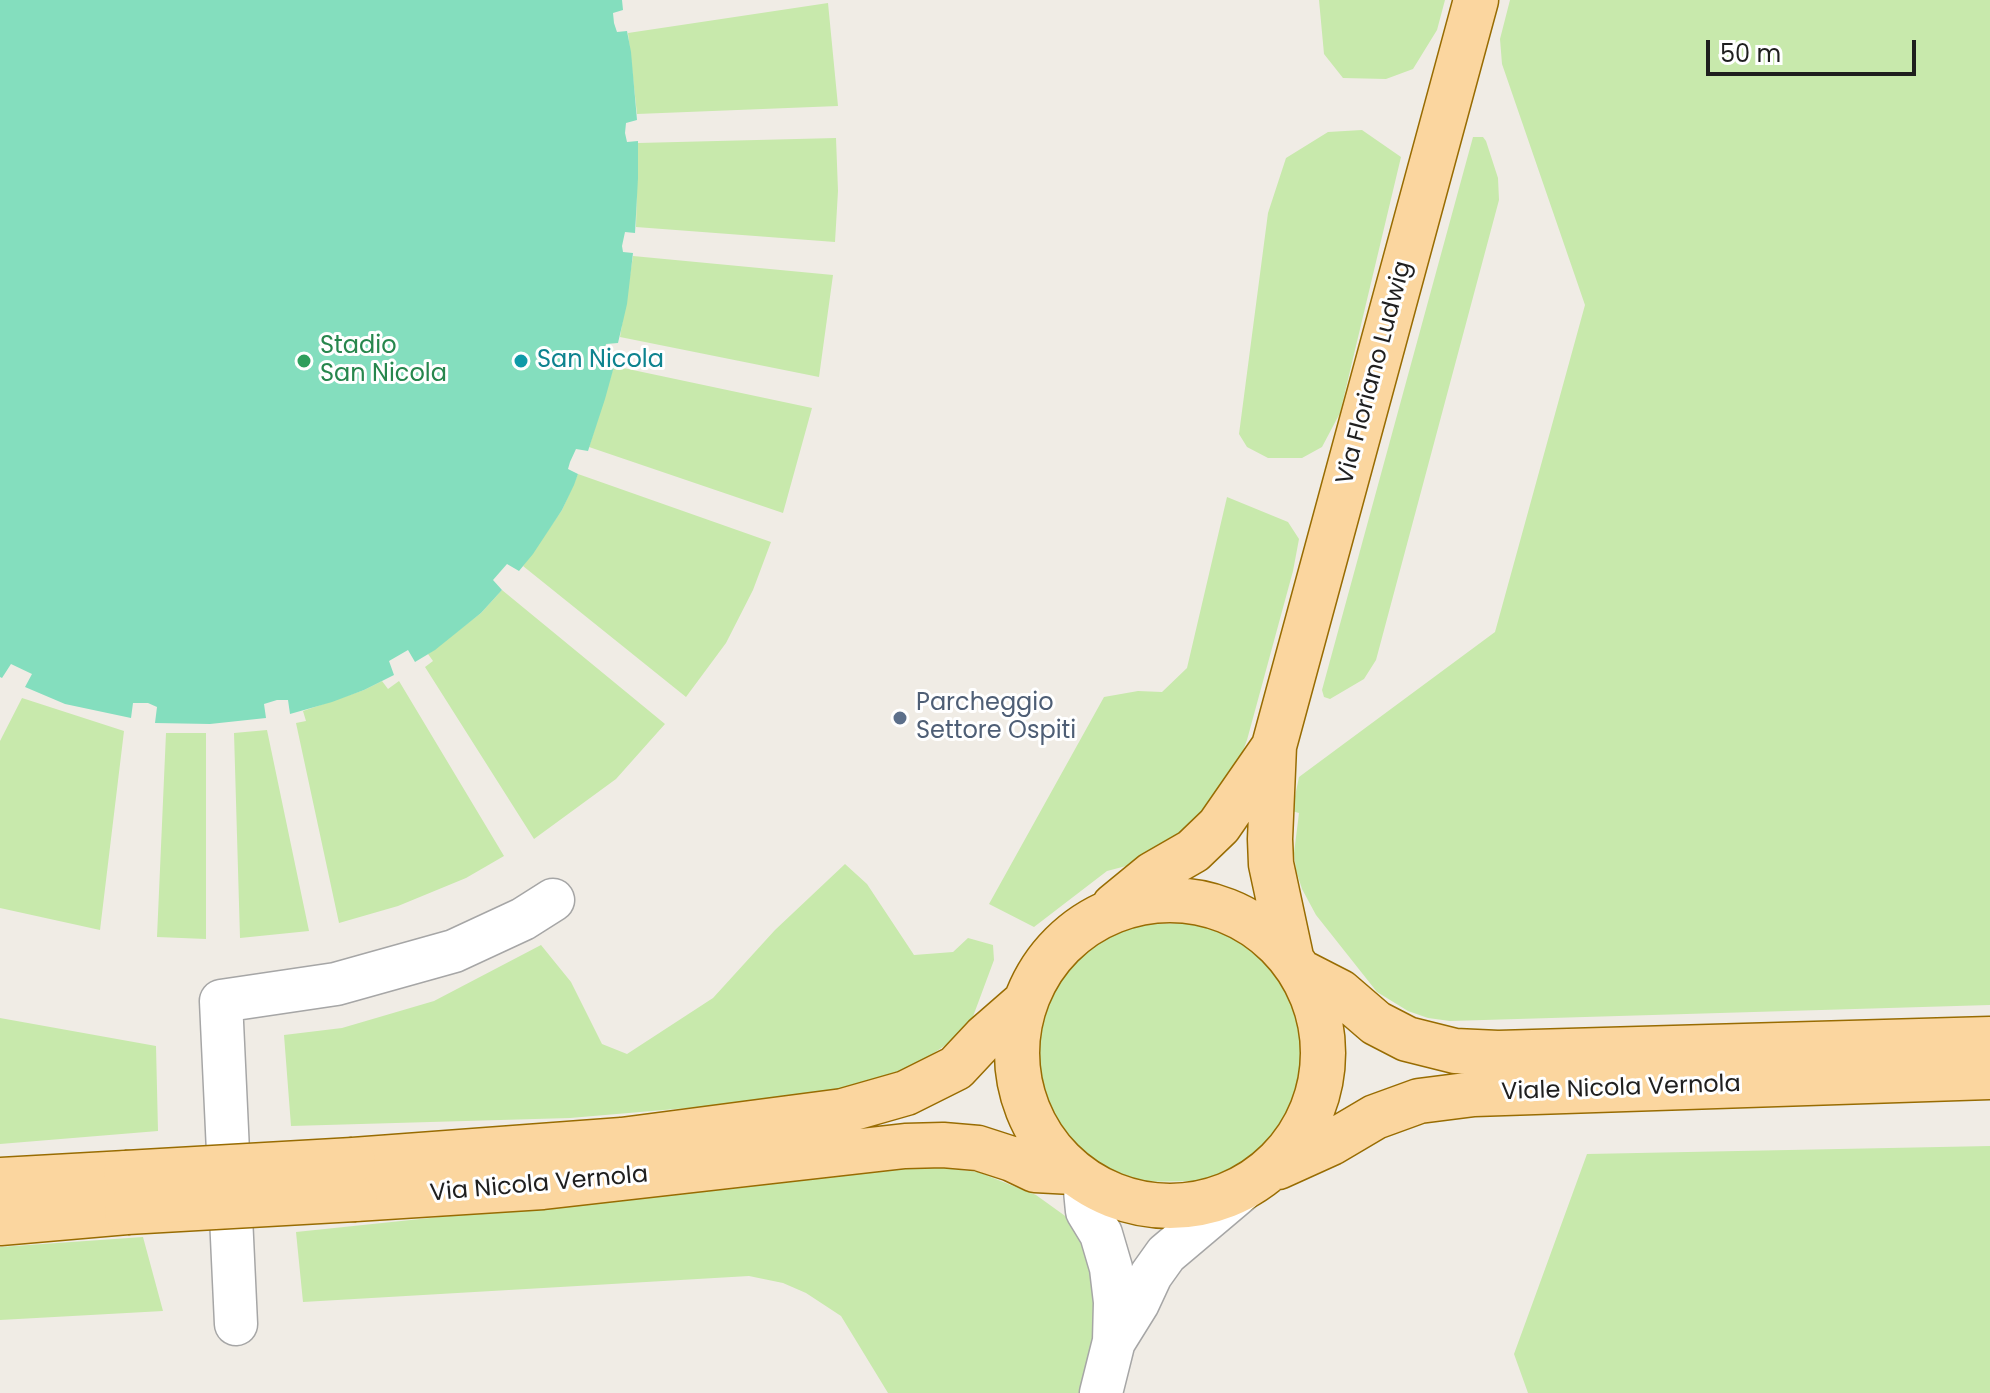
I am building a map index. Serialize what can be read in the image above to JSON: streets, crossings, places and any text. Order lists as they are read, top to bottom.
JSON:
{
  "streets": {
    "main road": ["Via Floriano Ludwig", "Viale Nicola Vernola", "Via Nicola Vernola"]
  },
  "crossings": [
    ["Viale Nicola Vernola", "Via Nicola Vernola"]
  ],
  "places": ["Stadio San Nicola", "San Nicola", "Parcheggio Settore Ospiti"],
  "scale_bar": "50 m"
}
